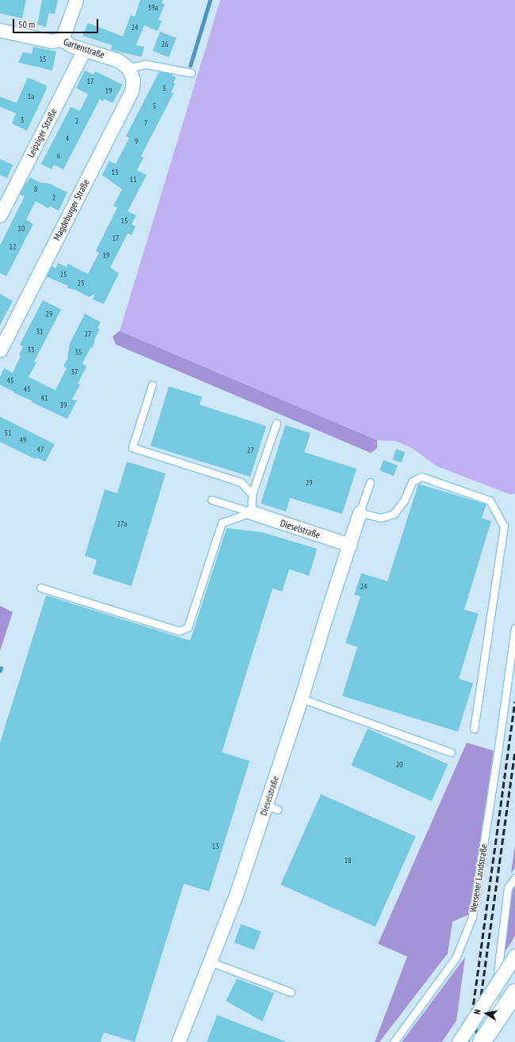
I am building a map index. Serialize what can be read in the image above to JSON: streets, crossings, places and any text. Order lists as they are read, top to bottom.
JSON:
{
  "streets": {
    "street": [
      "Gartenstraße",
      "Leipziger Straße",
      "Magdeburger Straße",
      "Dieselstraße"
    ],
    "lane": ["Wersener Landstraße"]
  },
  "crossings": [
    ["Gartenstraße", "Leipziger Straße"],
    ["Gartenstraße", "Magdeburger Straße"]
  ],
  "house_numbers": [
    "39a",
    "24",
    "26",
    "15",
    "17",
    "3",
    "19",
    "1a",
    "5",
    "3",
    "2",
    "7",
    "4",
    "9",
    "6",
    "13",
    "11",
    "8",
    "2",
    "15",
    "10",
    "17",
    "12",
    "19",
    "25",
    "23",
    "29",
    "31",
    "27",
    "33",
    "35",
    "37",
    "45",
    "43",
    "41",
    "39",
    "51",
    "49",
    "47",
    "27",
    "29",
    "27a",
    "24",
    "20",
    "13",
    "18"
  ],
  "scale_bar": "50 m",
  "north": "left"
}
